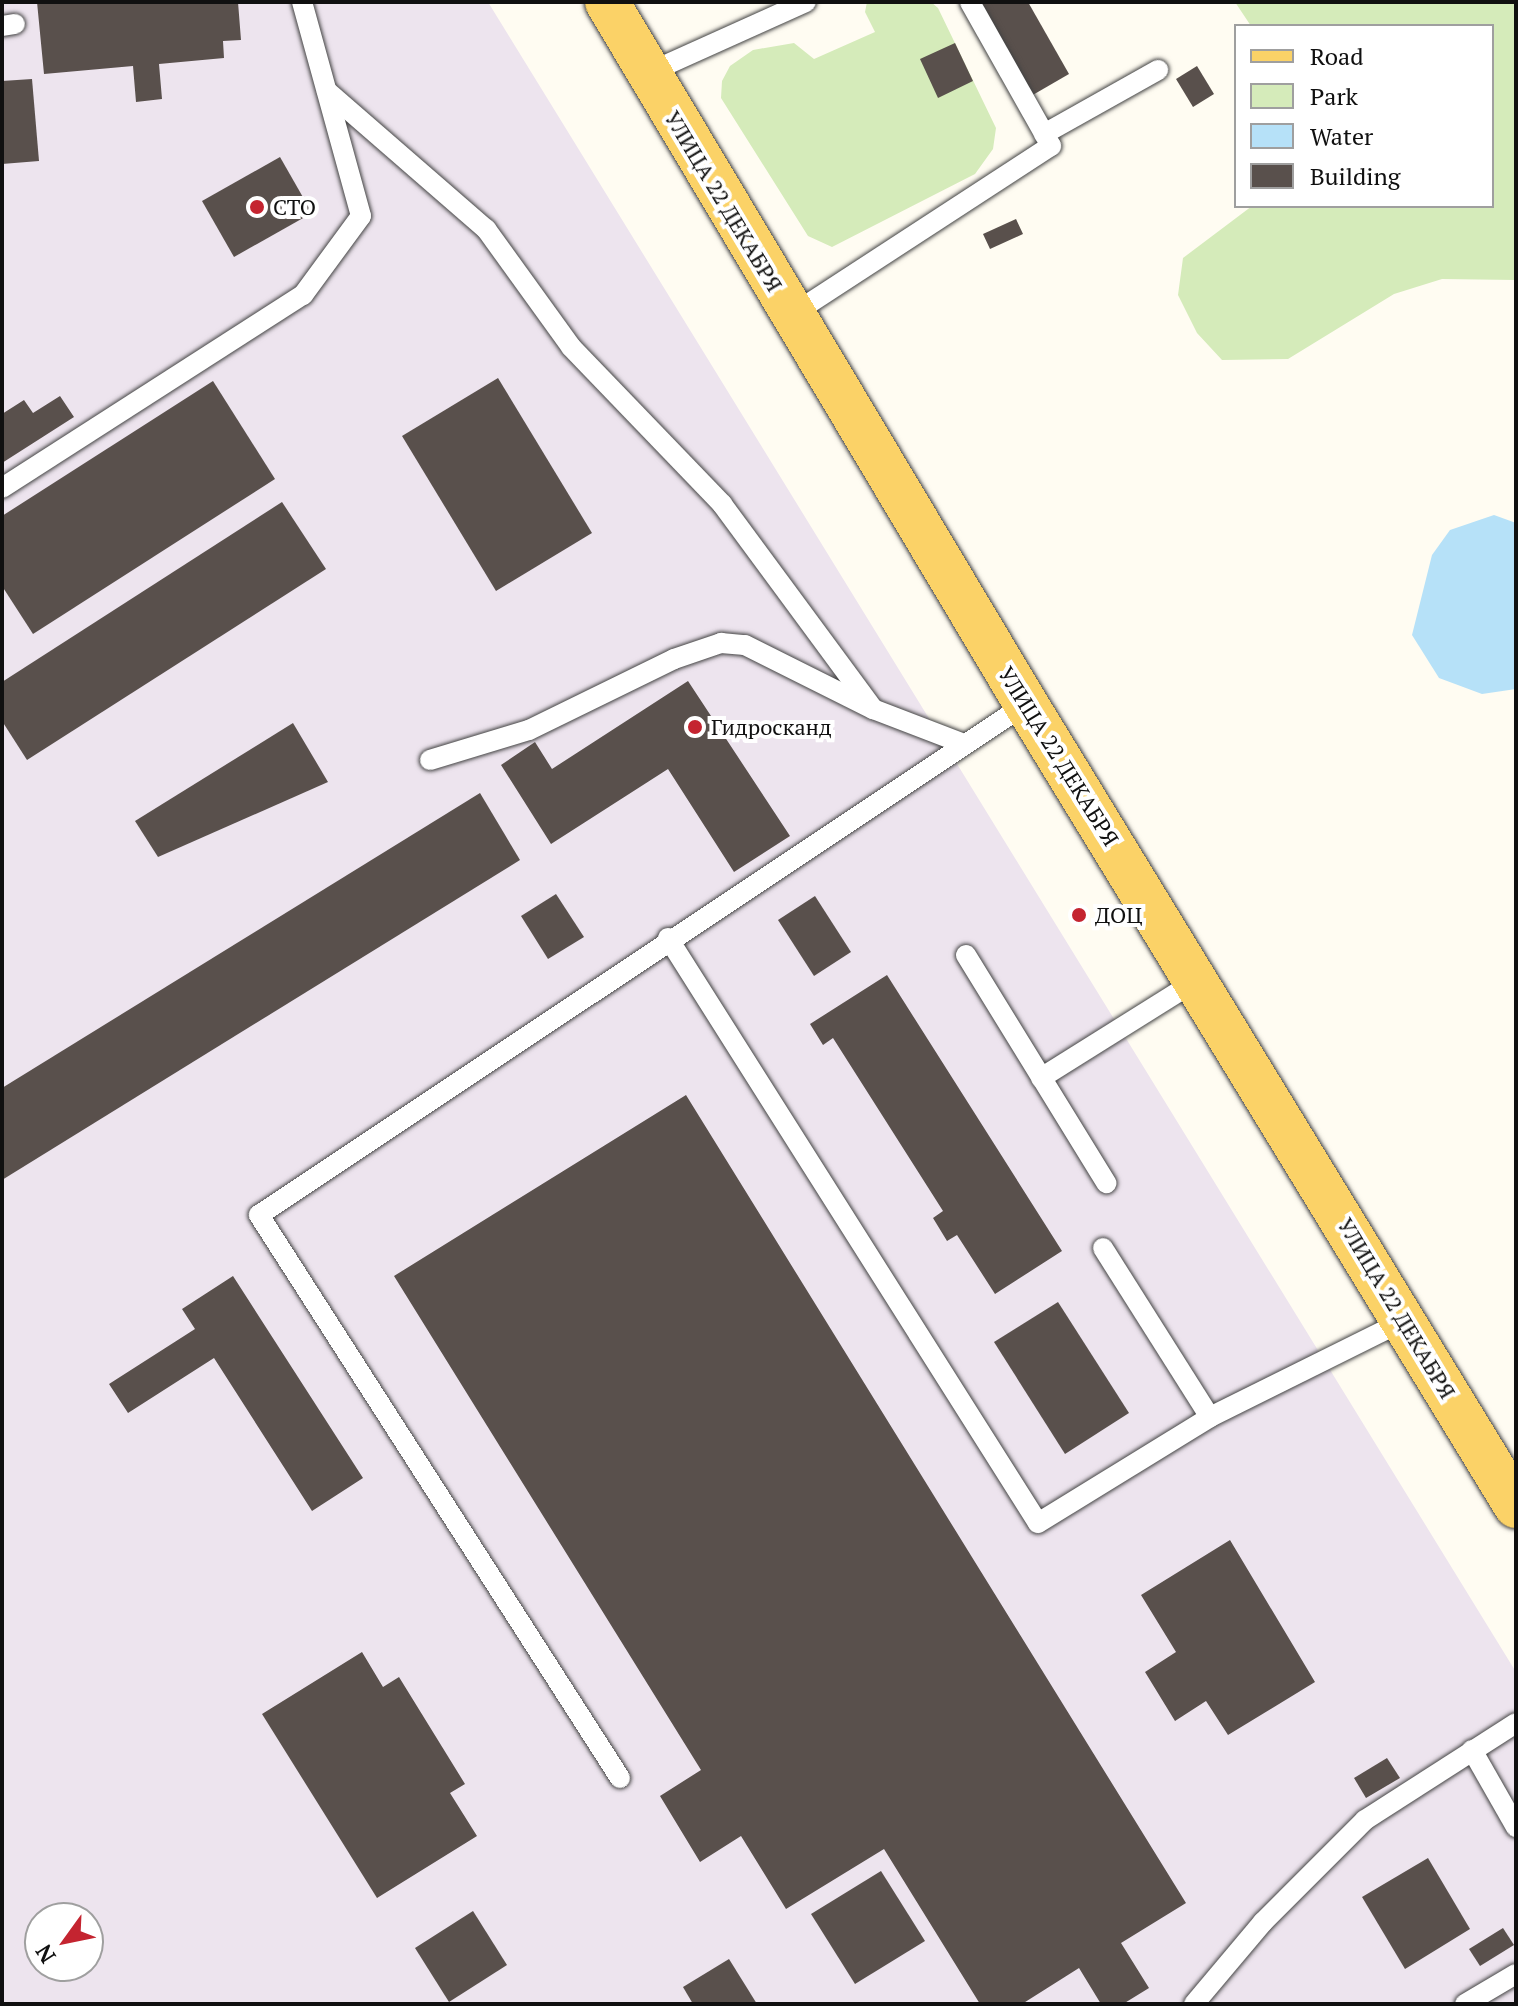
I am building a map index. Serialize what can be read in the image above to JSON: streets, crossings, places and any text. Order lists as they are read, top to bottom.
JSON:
{
  "streets": {
    "main road": ["УЛИЦА 22 ДЕКАБРЯ"]
  },
  "places": ["СТО", "Гидросканд", "ДОЦ"],
  "legend": [
    "Road",
    "Park",
    "Water",
    "Building"
  ],
  "north": "bottom left"
}
